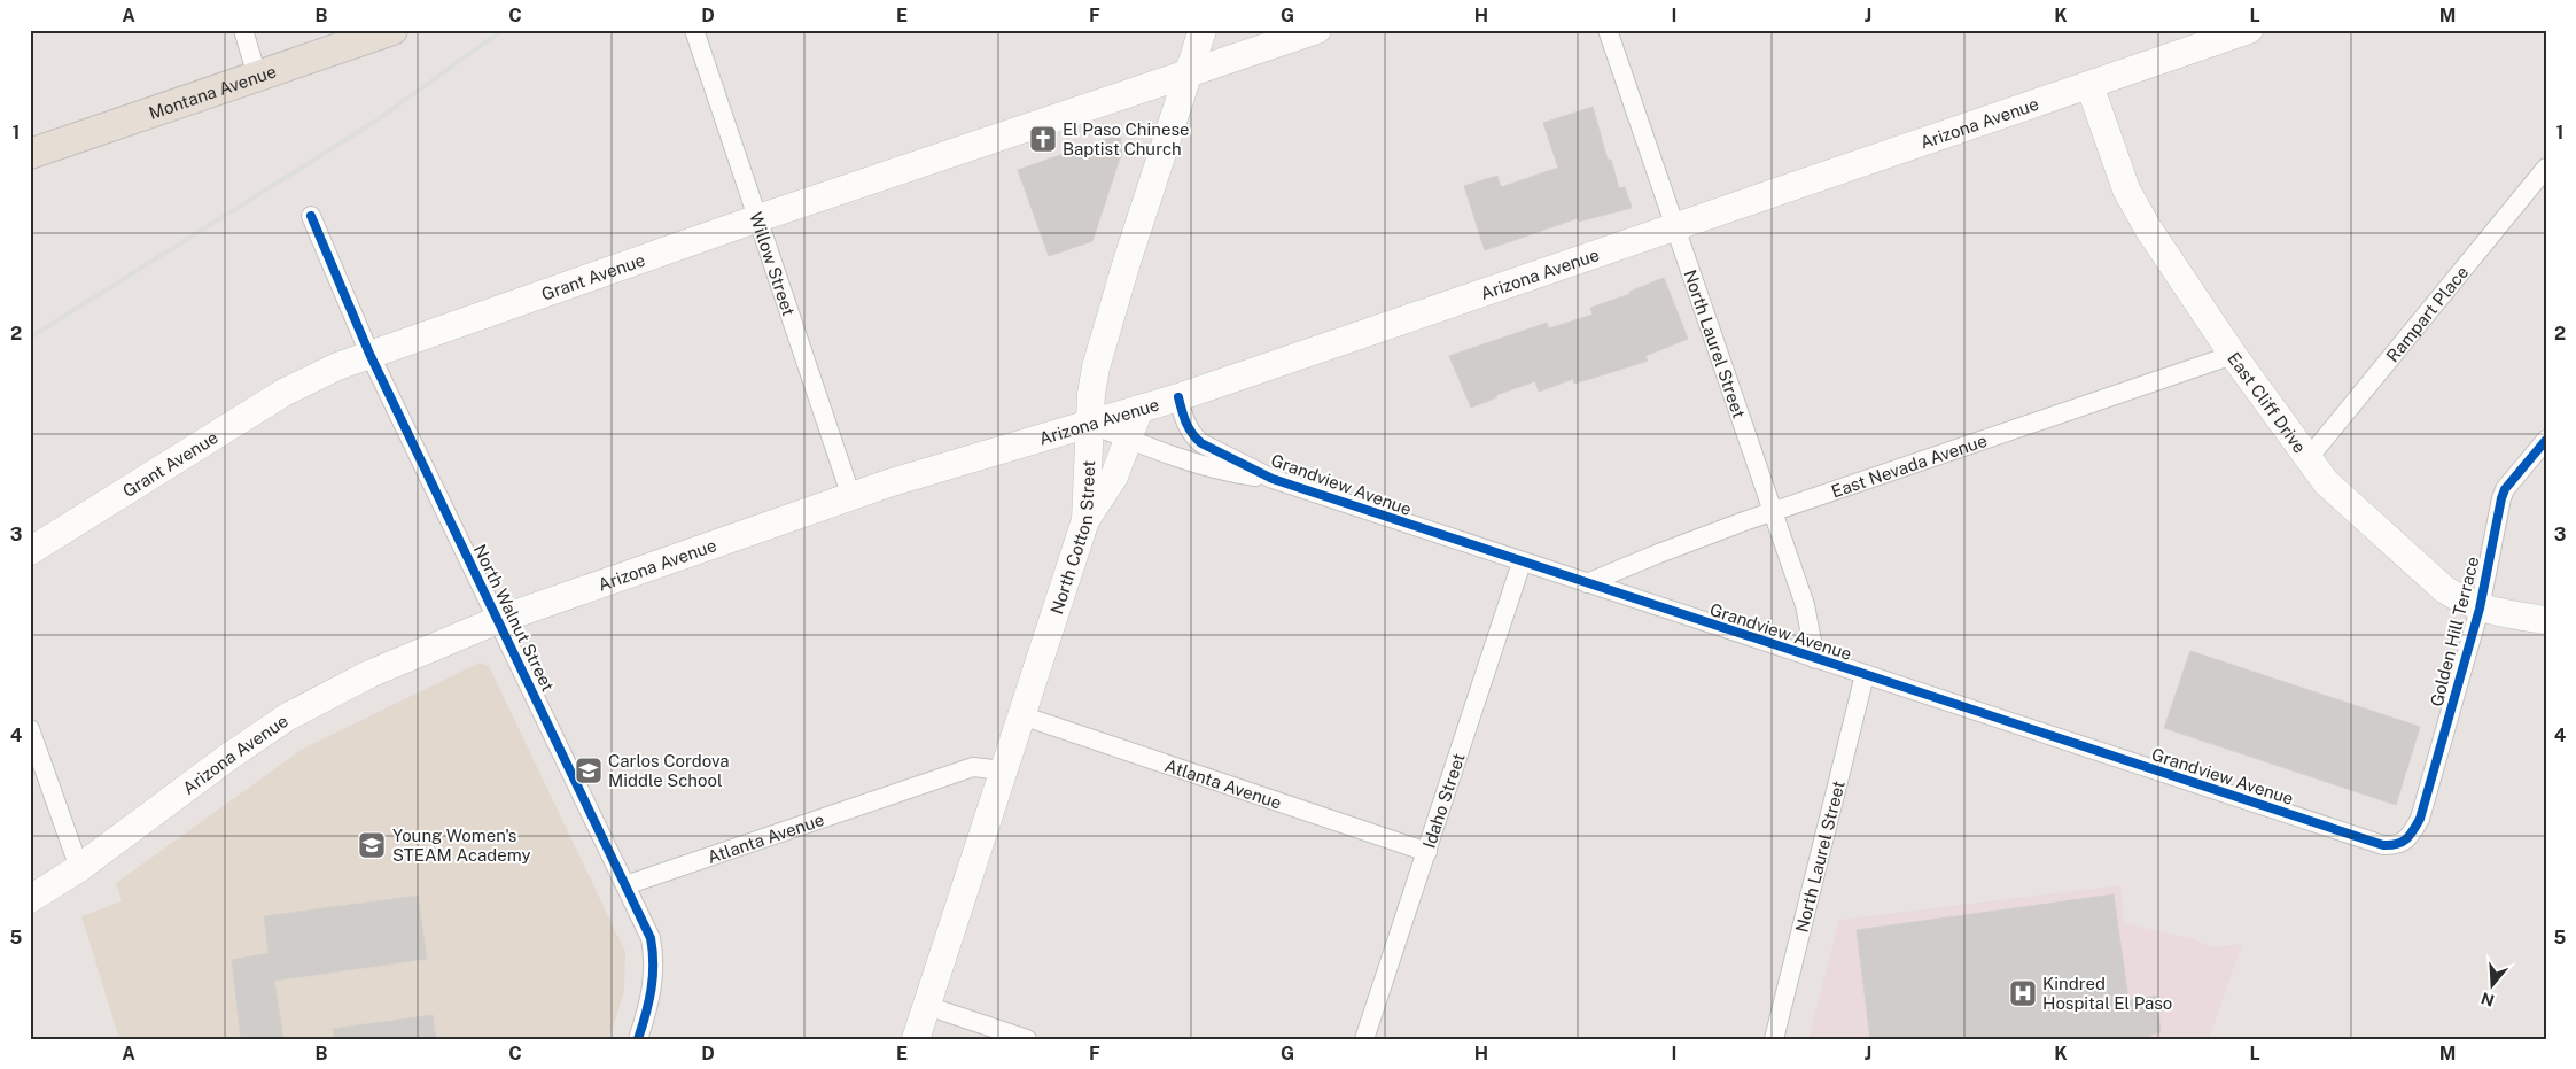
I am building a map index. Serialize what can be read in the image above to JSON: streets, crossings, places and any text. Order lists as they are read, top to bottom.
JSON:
{
  "streets": {
    "main road": [
      "Montana Avenue",
      "Arizona Avenue",
      "Grant Avenue",
      "East Cliff Drive",
      "North Cotton Street"
    ],
    "street": [
      "Willow Street",
      "Rampart Place",
      "North Laurel Street",
      "East Nevada Avenue",
      "Grandview Avenue",
      "North Walnut Street",
      "Golden Hill Terrace",
      "Atlanta Avenue",
      "Idaho Street"
    ]
  },
  "crossings": [
    ["Arizona Avenue", "Willow Street"],
    ["Arizona Avenue", "North Laurel Street"],
    ["Arizona Avenue", "East Cliff Drive"],
    ["Arizona Avenue", "Grandview Avenue"],
    ["Arizona Avenue", "North Cotton Street"],
    ["Arizona Avenue", "North Walnut Street"],
    ["Willow Street", "Grant Avenue"],
    ["Grant Avenue", "North Cotton Street"],
    ["Grant Avenue", "North Walnut Street"],
    ["Rampart Place", "East Cliff Drive"],
    ["North Laurel Street", "East Nevada Avenue"],
    ["North Laurel Street", "Grandview Avenue"],
    ["East Cliff Drive", "East Nevada Avenue"],
    ["East Cliff Drive", "Golden Hill Terrace"],
    ["East Nevada Avenue", "Grandview Avenue"],
    ["Grandview Avenue", "North Cotton Street"],
    ["Grandview Avenue", "Golden Hill Terrace"],
    ["Grandview Avenue", "Idaho Street"],
    ["North Cotton Street", "Atlanta Avenue"],
    ["North Walnut Street", "Atlanta Avenue"],
    ["Atlanta Avenue", "Idaho Street"]
  ],
  "places": {
    "church": ["El Paso Chinese Baptist Church"],
    "school or university": ["Carlos Cordova Middle School", "Young Women's STEAM Academy"],
    "hospital": ["Kindred Hospital El Paso"]
  },
  "north": "bottom",
  "grid": {
    "columns": [
      "A",
      "B",
      "C",
      "D",
      "E",
      "F",
      "G",
      "H",
      "I",
      "J",
      "K",
      "L",
      "M"
    ],
    "rows": [
      "1",
      "2",
      "3",
      "4",
      "5"
    ]
  }
}
